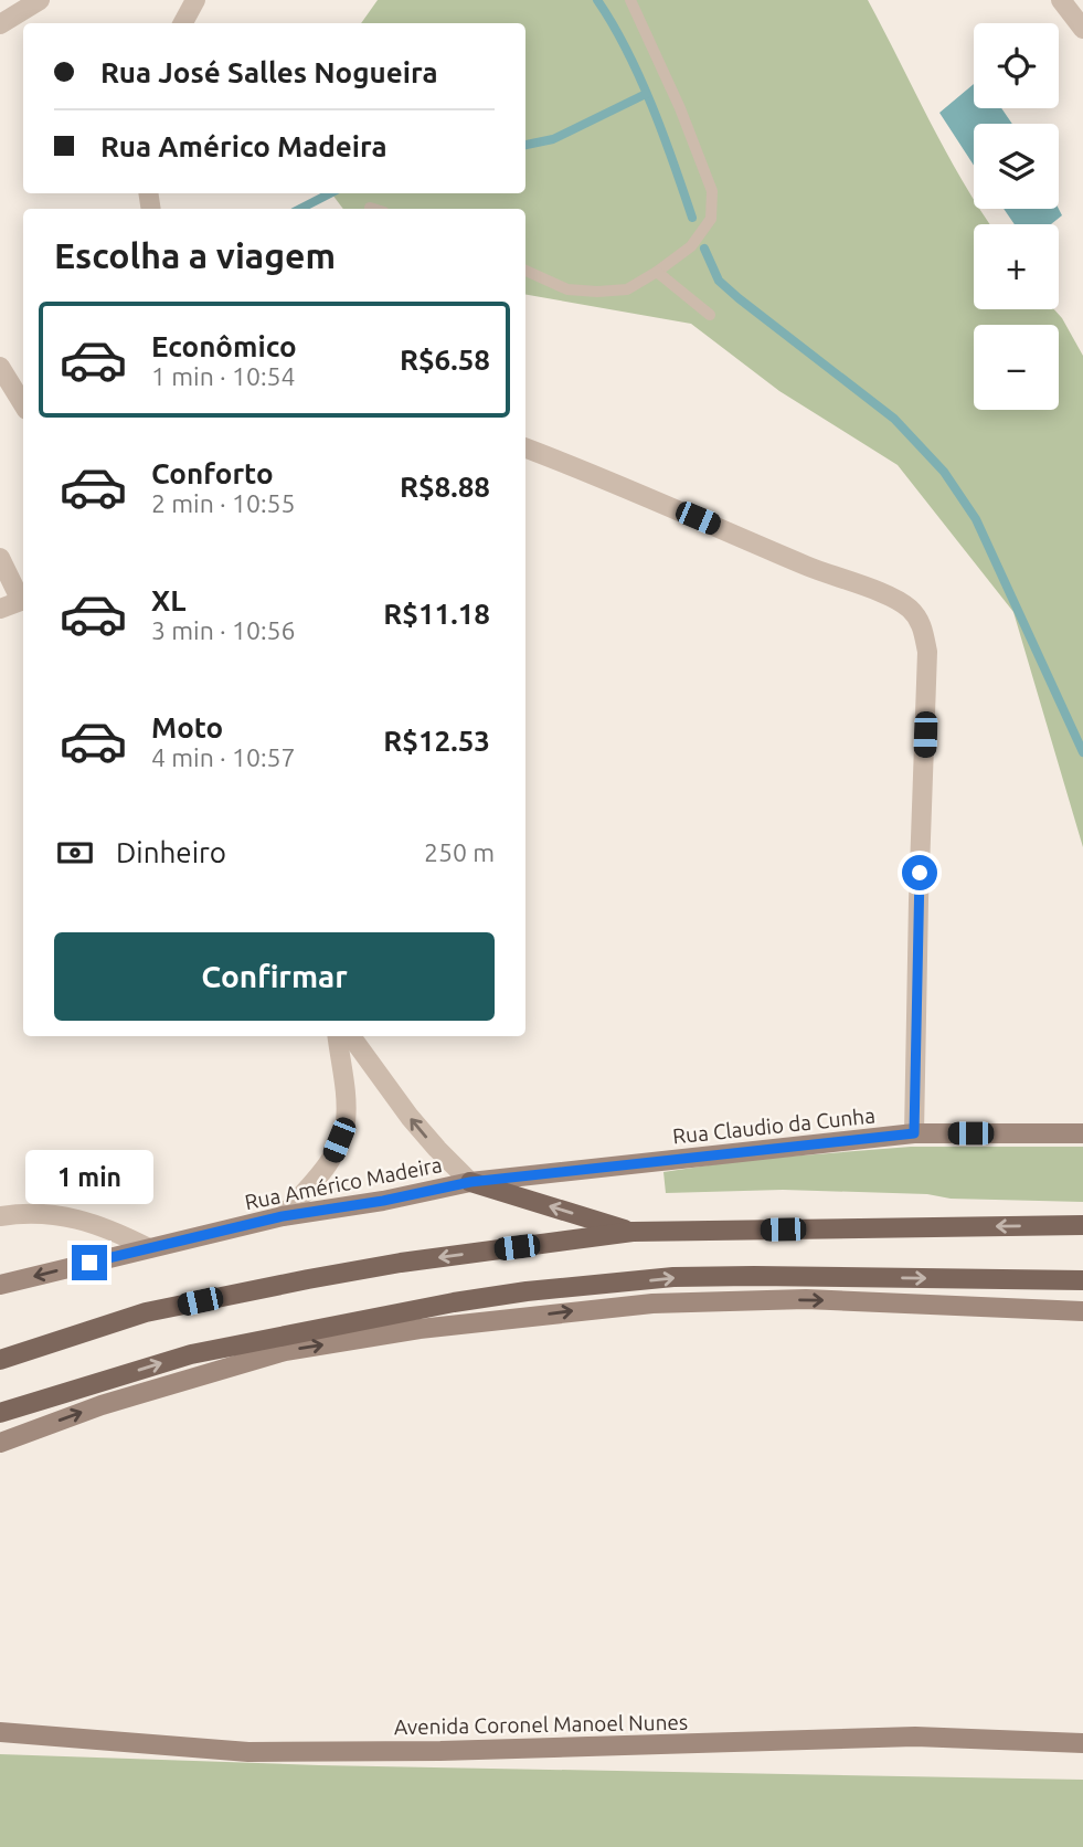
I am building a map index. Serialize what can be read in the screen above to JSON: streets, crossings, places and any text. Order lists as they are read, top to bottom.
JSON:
{
  "streets": {
    "street": ["Rua Claudio da Cunha", "Rua Américo Madeira", "Avenida Coronel Manoel Nunes"]
  },
  "crossings": [
    ["Rua Claudio da Cunha", "Rua Américo Madeira"]
  ],
  "page": {
    "map_buttons": ["+", "−"],
    "banner": ["Rua José Salles Nogueira", "Rua Américo Madeira"],
    "heading": "Escolha a viagem",
    "list": [
      {
        "name": "Econômico",
        "note": "1 min · 10:54",
        "value": "R$6.58"
      },
      {
        "name": "Conforto",
        "note": "2 min · 10:55",
        "value": "R$8.88"
      },
      {
        "name": "XL",
        "note": "3 min · 10:56",
        "value": "R$11.18"
      },
      {
        "name": "Moto",
        "note": "4 min · 10:57",
        "value": "R$12.53"
      }
    ],
    "pay": ["Dinheiro", "250 m"],
    "buttons": "Confirmar",
    "bubble": "1 min"
  }
}
